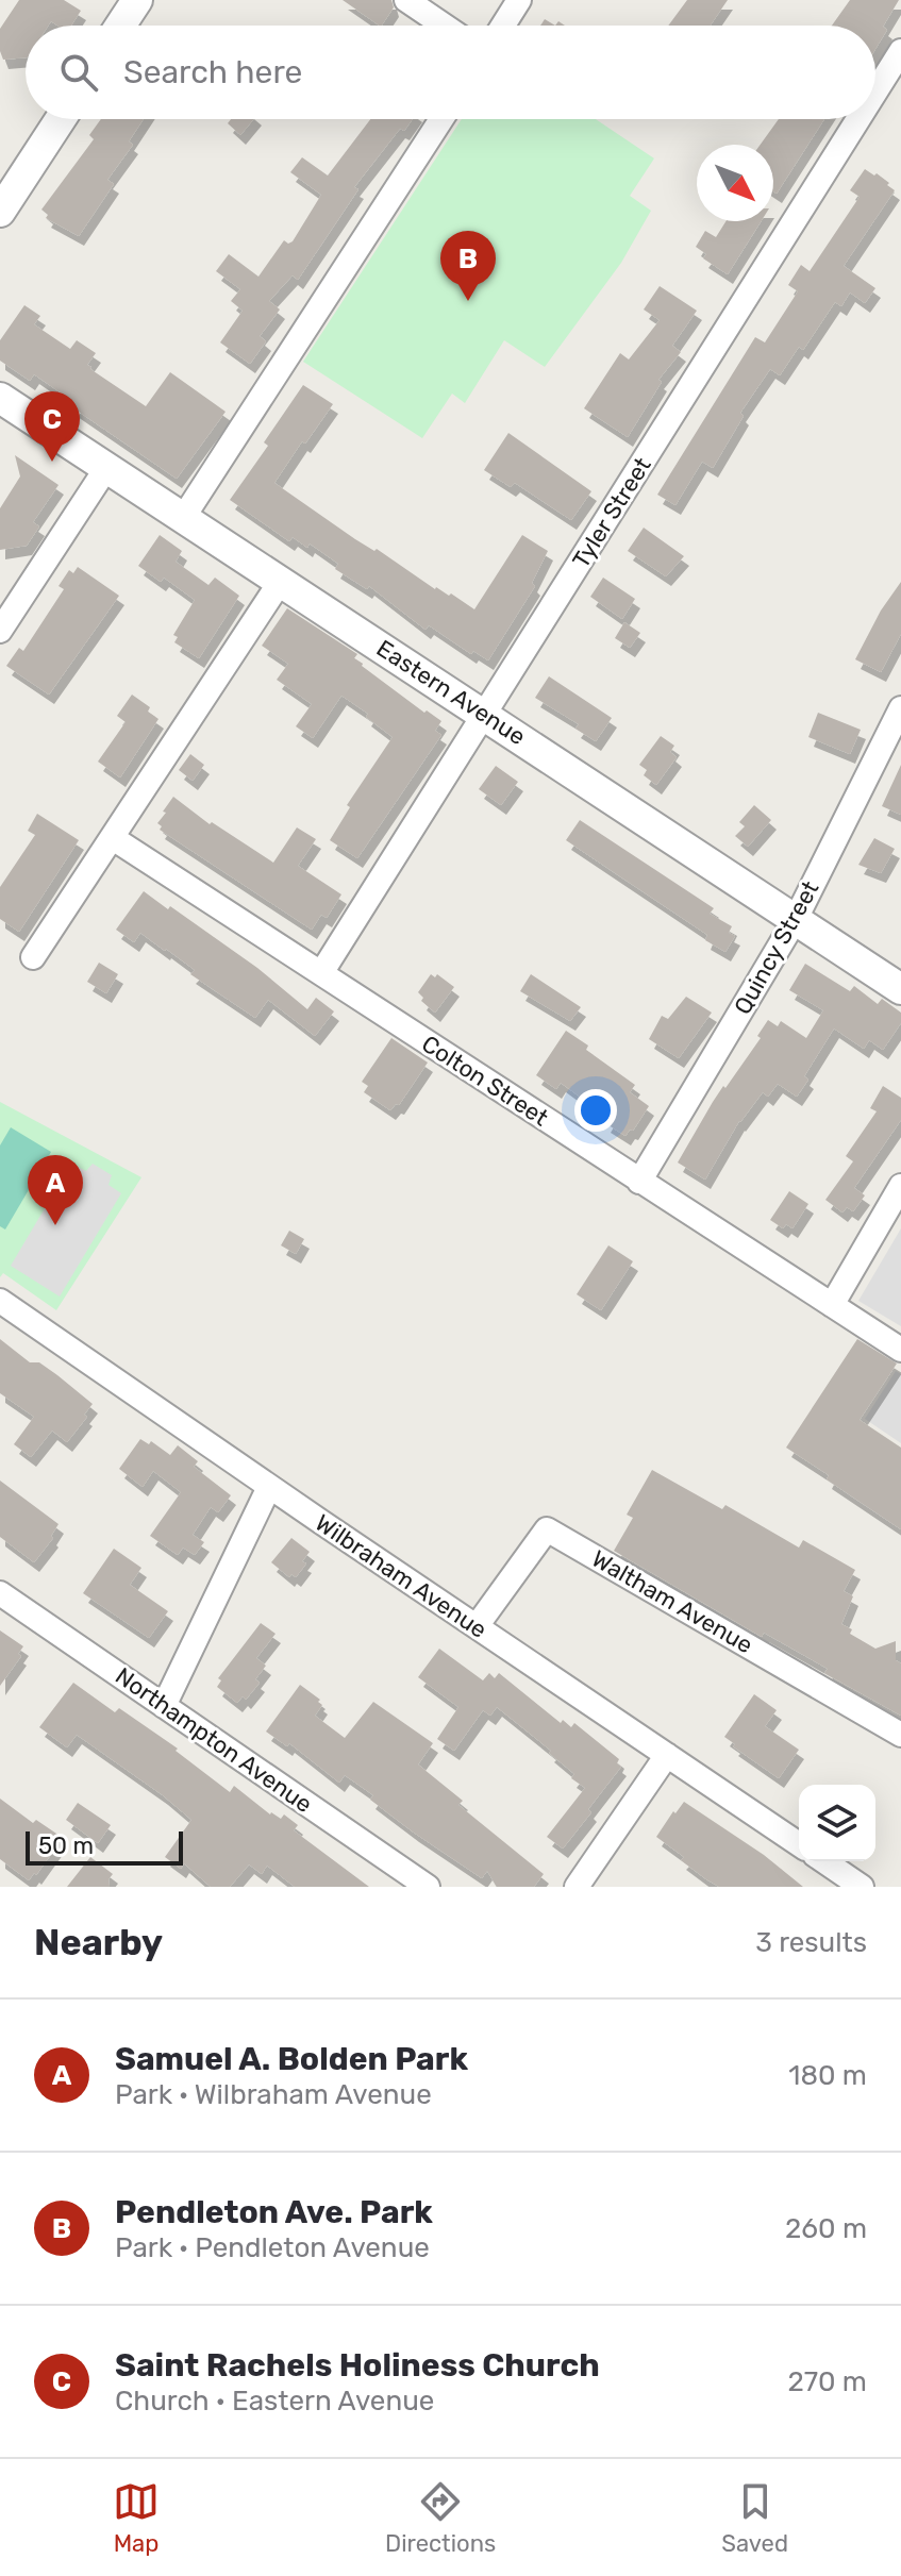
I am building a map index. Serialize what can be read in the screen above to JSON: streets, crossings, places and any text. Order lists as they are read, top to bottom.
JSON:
{
  "streets": {
    "street": [
      "Tyler Street",
      "Eastern Avenue",
      "Quincy Street",
      "Colton Street",
      "Wilbraham Avenue",
      "Waltham Avenue",
      "Northampton Avenue"
    ]
  },
  "crossings": [
    ["Tyler Street", "Eastern Avenue"],
    ["Tyler Street", "Colton Street"],
    ["Eastern Avenue", "Quincy Street"],
    ["Quincy Street", "Colton Street"],
    ["Wilbraham Avenue", "Waltham Avenue"]
  ],
  "scale_bar": "50 m",
  "north": "bottom right",
  "page": {
    "search": "Search here",
    "pins": ["B", "C", "A"],
    "scale": "50 m",
    "heading": ["Nearby", "3 results"],
    "list": [
      {
        "mark": "A",
        "name": "Samuel A. Bolden Park",
        "note": "Park · Wilbraham Avenue",
        "value": "180 m"
      },
      {
        "mark": "B",
        "name": "Pendleton Ave. Park",
        "note": "Park · Pendleton Avenue",
        "value": "260 m"
      },
      {
        "mark": "C",
        "name": "Saint Rachels Holiness Church",
        "note": "Church · Eastern Avenue",
        "value": "270 m"
      }
    ],
    "nav": ["Map", "Directions", "Saved"]
  }
}
